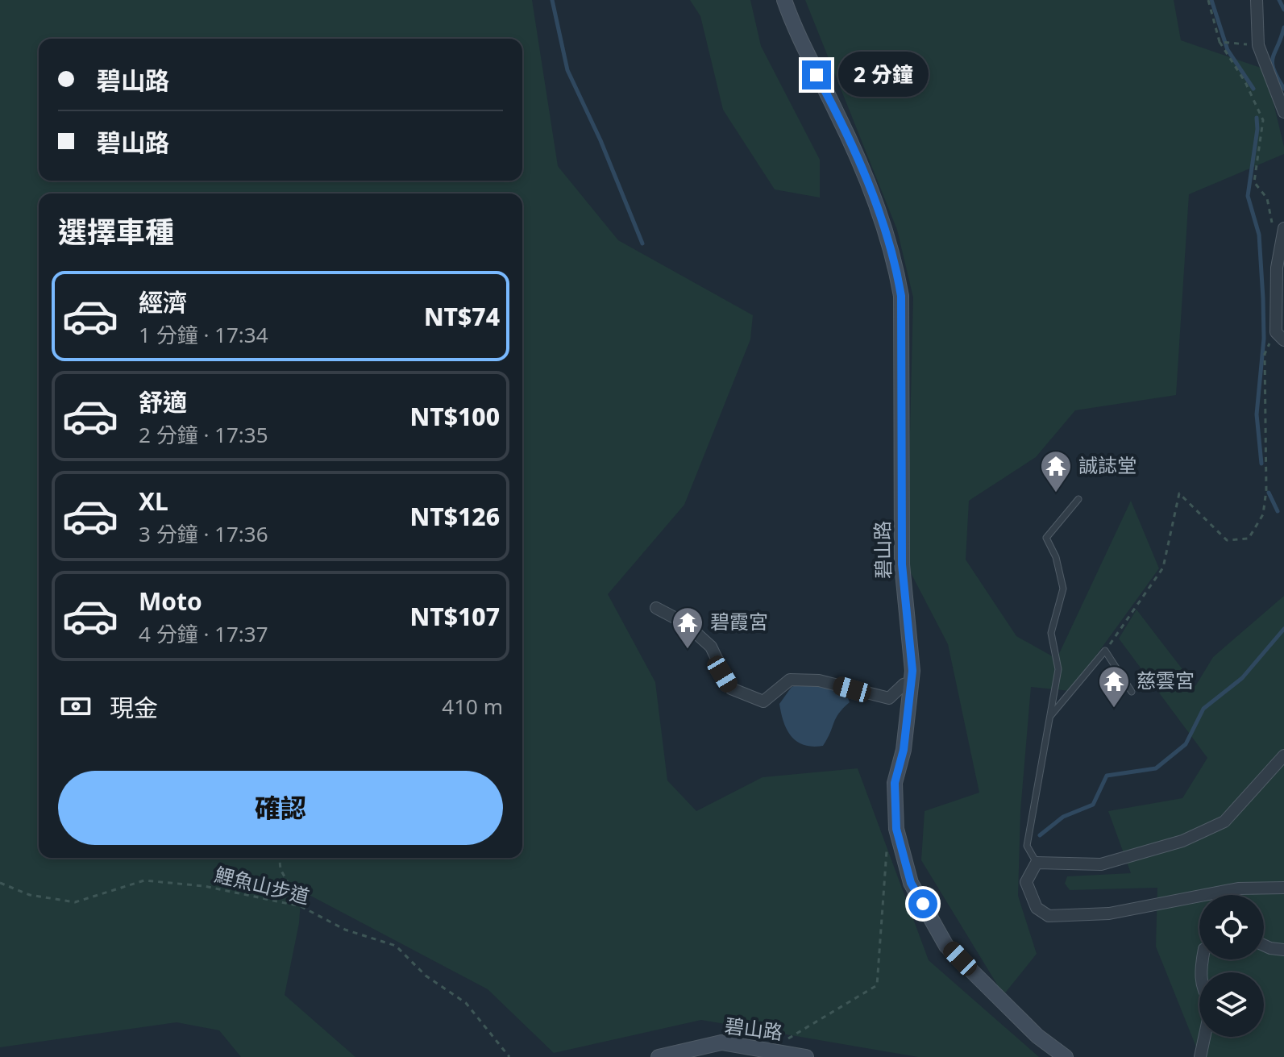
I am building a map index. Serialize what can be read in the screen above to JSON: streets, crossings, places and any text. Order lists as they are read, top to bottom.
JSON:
{
  "streets": {
    "street": ["碧山路"],
    "path": ["鯉魚山步道"]
  },
  "places": {
    "temple": ["誠誌堂", "碧霞宮", "慈雲宮"]
  },
  "page": {
    "banner": ["碧山路", "碧山路"],
    "bubble": "2 分鐘",
    "heading": "選擇車種",
    "list": [
      {
        "name": "經濟",
        "note": "1 分鐘 · 17:34",
        "value": "NT$74"
      },
      {
        "name": "舒適",
        "note": "2 分鐘 · 17:35",
        "value": "NT$100"
      },
      {
        "name": "XL",
        "note": "3 分鐘 · 17:36",
        "value": "NT$126"
      },
      {
        "name": "Moto",
        "note": "4 分鐘 · 17:37",
        "value": "NT$107"
      }
    ],
    "pay": ["現金", "410 m"],
    "buttons": "確認"
  }
}
